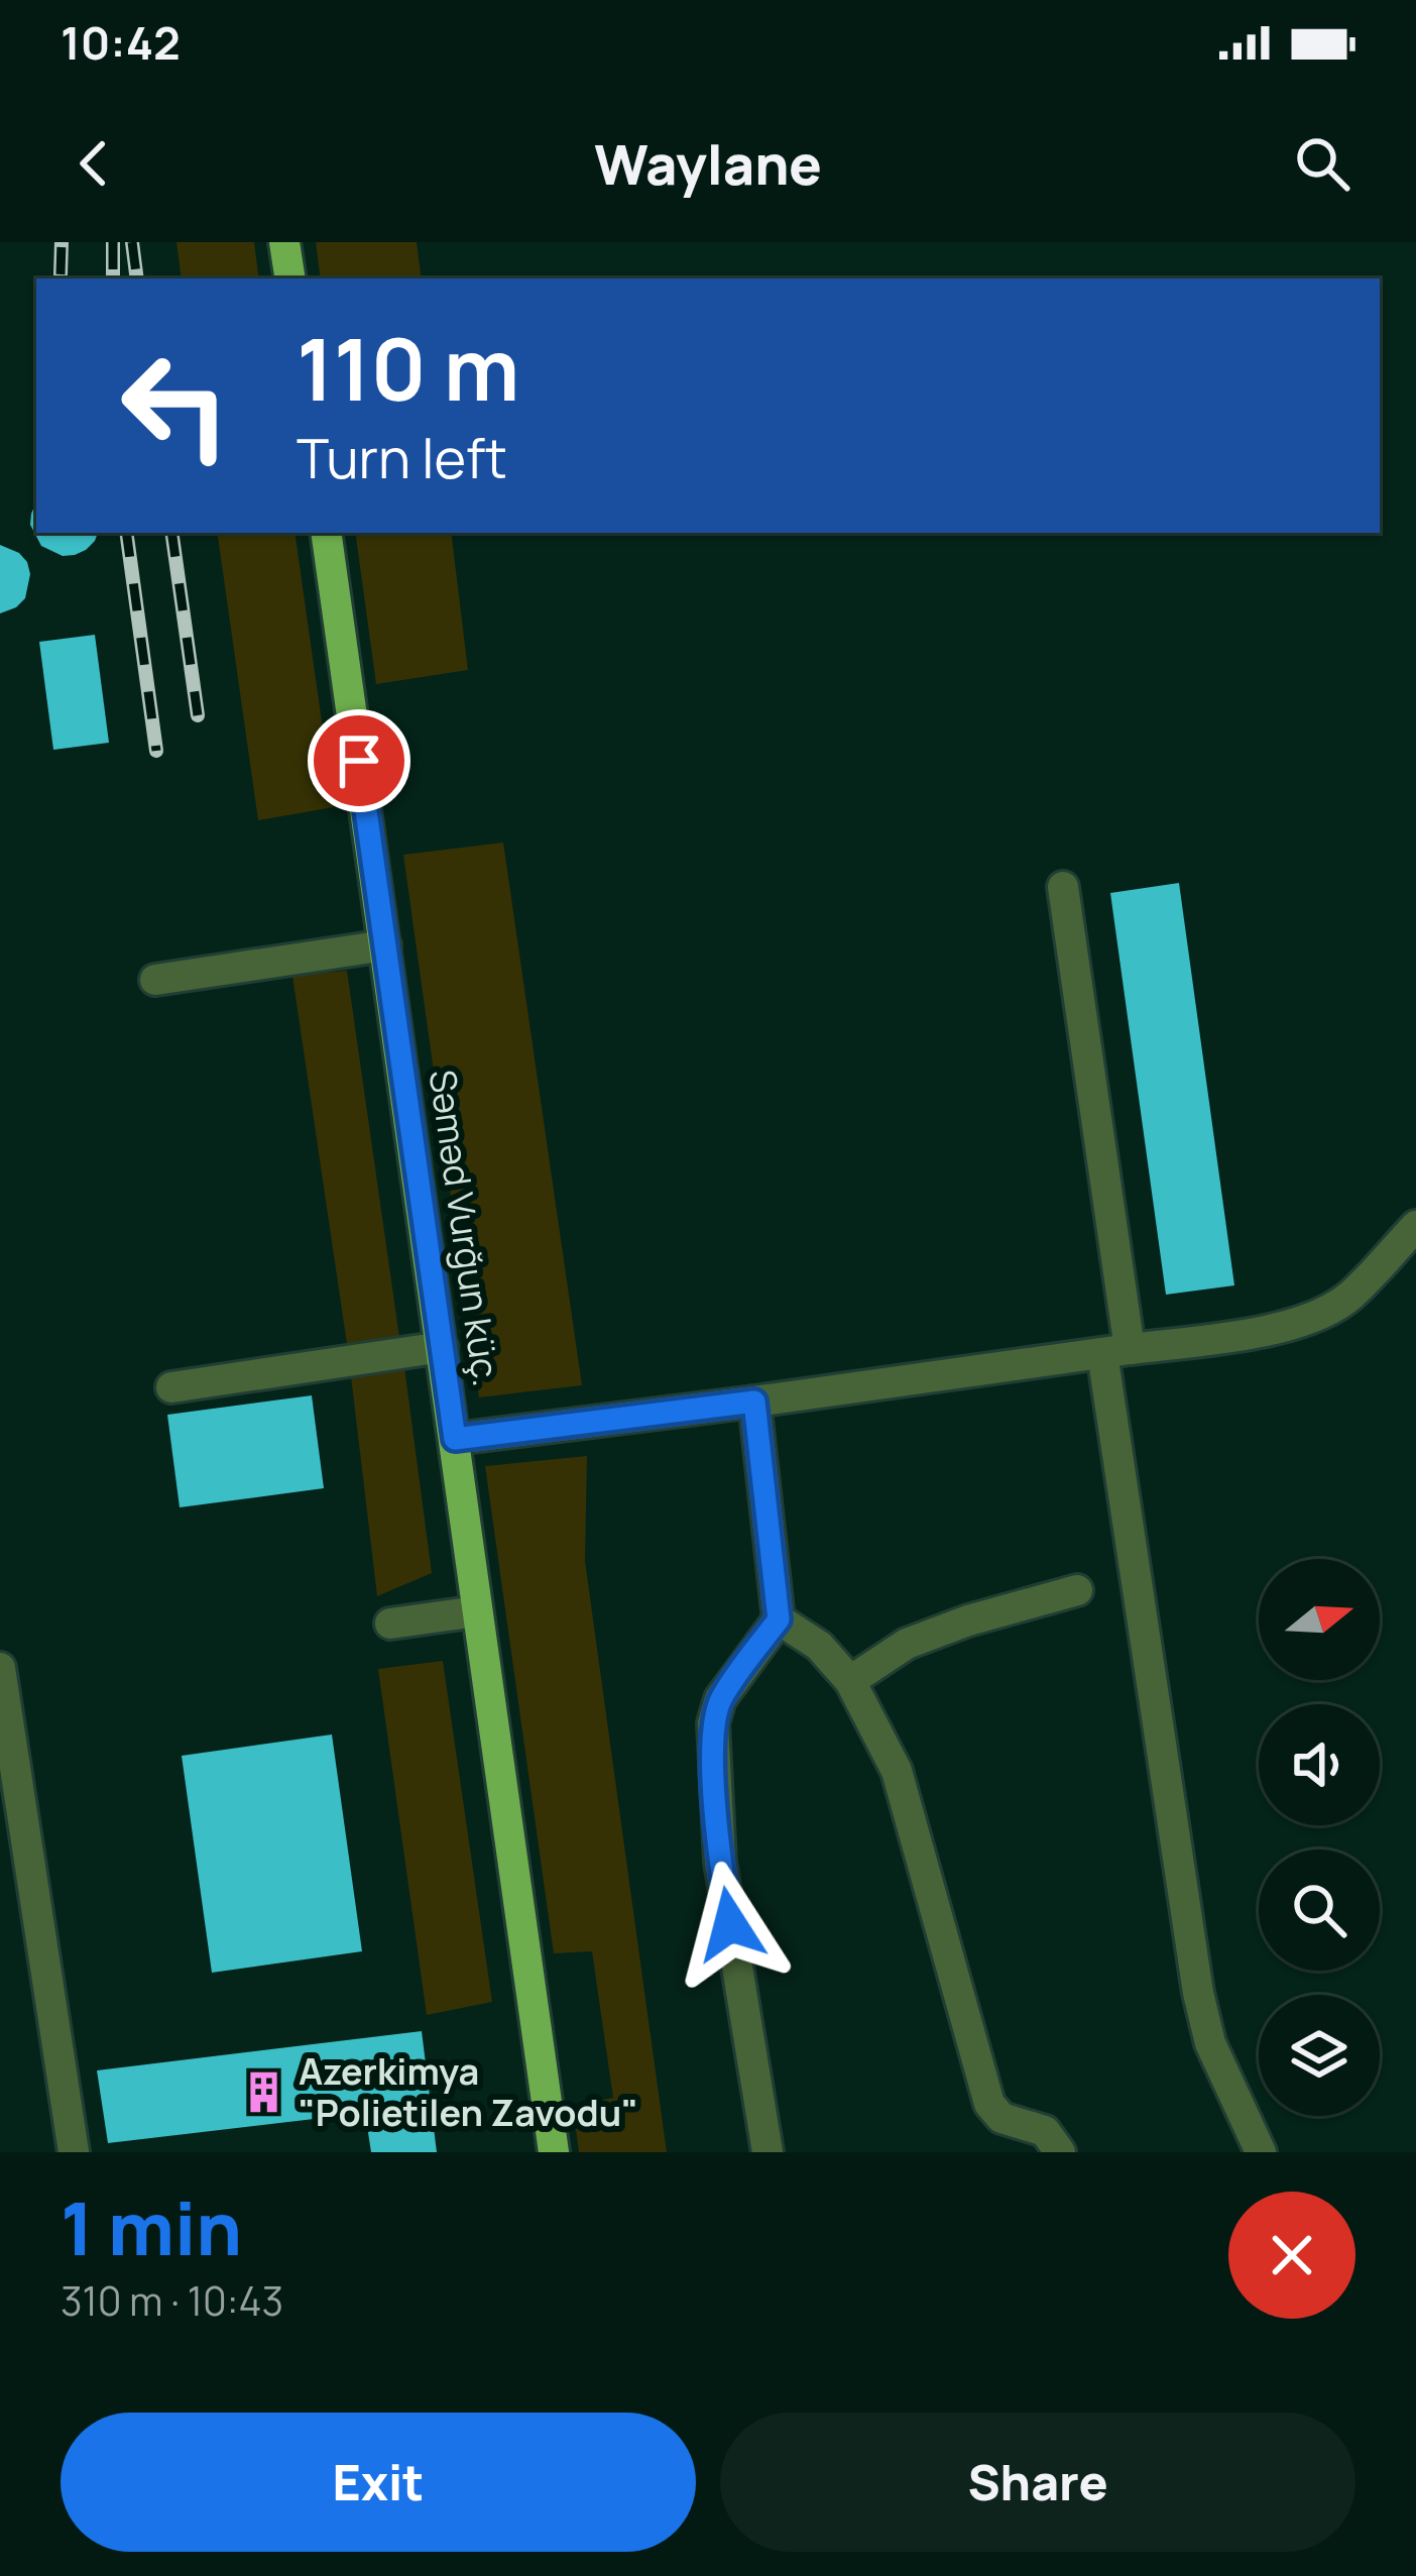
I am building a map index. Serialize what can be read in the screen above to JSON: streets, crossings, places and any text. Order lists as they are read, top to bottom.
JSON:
{
  "streets": {
    "main road": ["Səməd Vurğun küç."]
  },
  "places": {
    "building": ["Azerkimya \"Polietilen Zavodu\""]
  },
  "north": "right",
  "page": {
    "status": "10:42",
    "header": "Waylane",
    "turn": ["110 m", "Turn left"],
    "heading": ["1 min", "310 m · 10:43"],
    "buttons": ["Exit", "Share"]
  }
}
